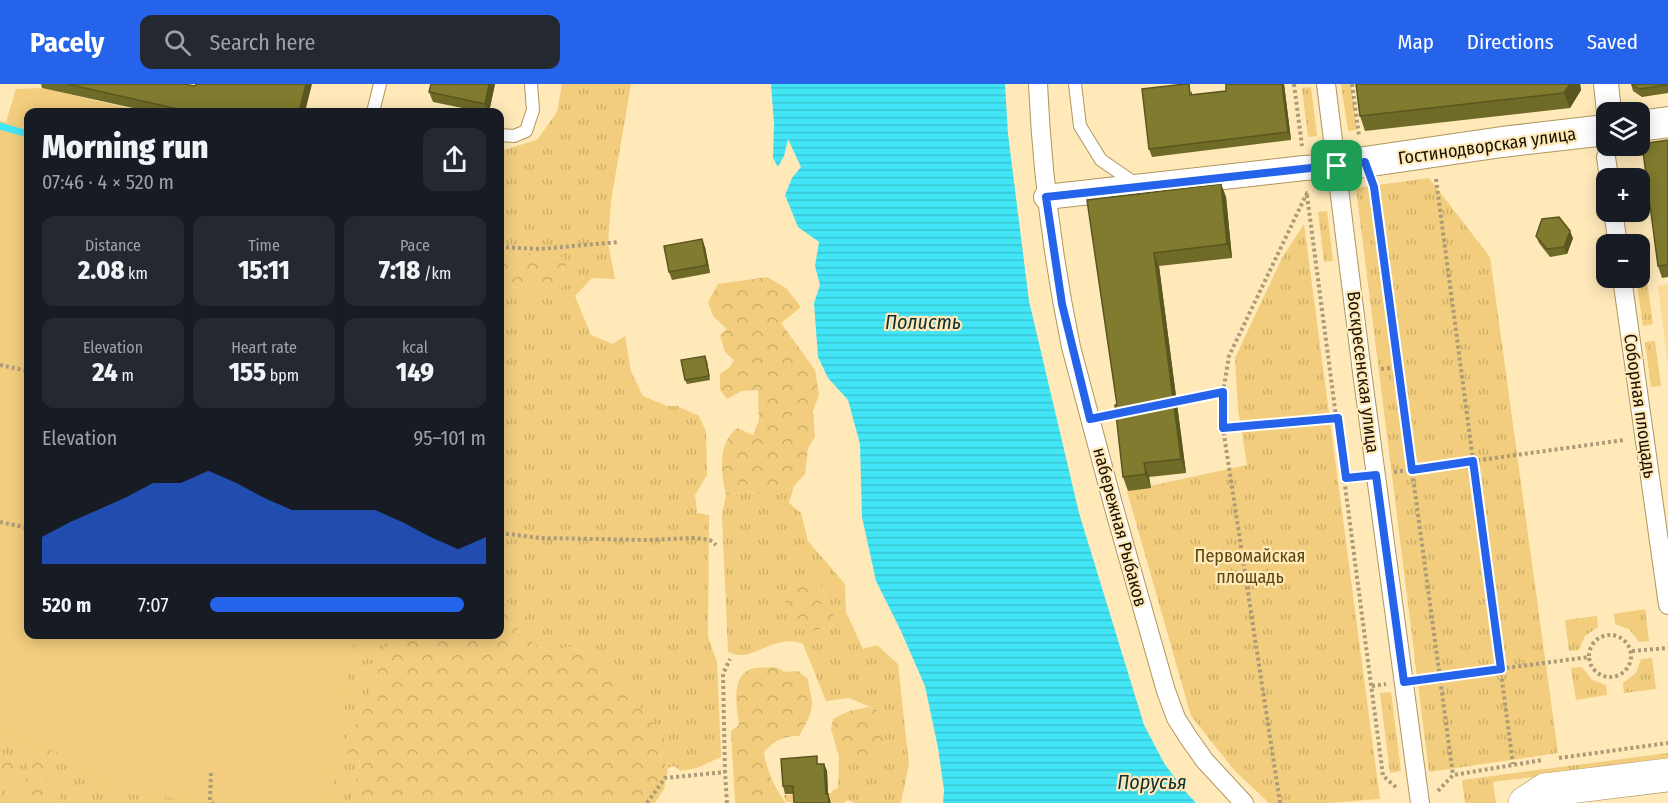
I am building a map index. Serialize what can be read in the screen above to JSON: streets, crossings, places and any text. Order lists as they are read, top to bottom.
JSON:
{
  "streets": {
    "street": [
      "Гостинодворская улица",
      "Воскресенская улица",
      "Соборная площадь",
      "набережная Рыбаков"
    ]
  },
  "crossings": [
    ["Гостинодворская улица", "Воскресенская улица"],
    ["Гостинодворская улица", "набережная Рыбаков"]
  ],
  "water": ["Полисть", "Порусья"],
  "parks": ["Первомайская площадь"],
  "page": {
    "header": "Pacely",
    "search": "Search here",
    "nav": ["Map", "Directions", "Saved"],
    "map_buttons": ["+", "−"],
    "heading": ["Morning run", "07:46 · 4 × 520 m"],
    "stats": [
      ["Distance", "2.08 km"],
      ["Time", "15:11"],
      ["Pace", "7:18 /km"],
      ["Elevation", "24 m"],
      ["Heart rate", "155 bpm"],
      ["kcal", "149"]
    ],
    "chart": ["Elevation", "95–101 m"],
    "list": [
      {
        "name": "520 m",
        "note": "7:07"
      }
    ]
  }
}
